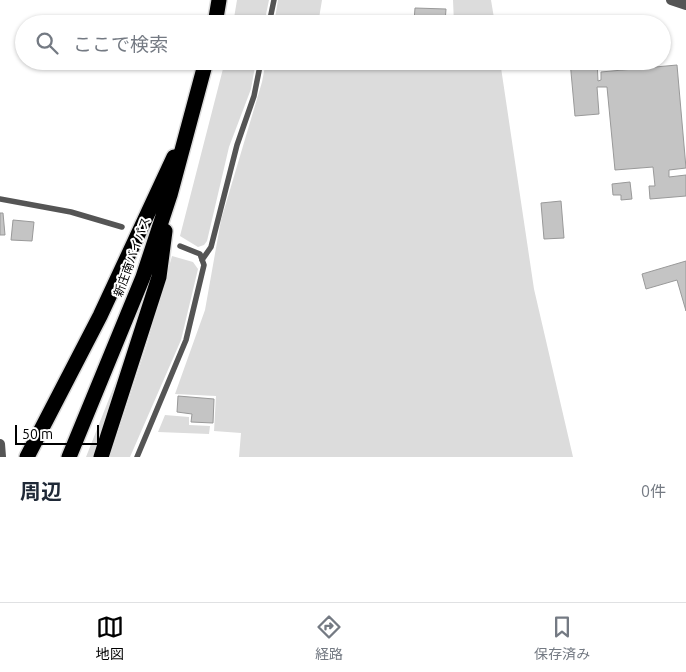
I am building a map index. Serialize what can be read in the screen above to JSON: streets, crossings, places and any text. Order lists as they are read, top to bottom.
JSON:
{
  "streets": {
    "highway": ["新庄南バイパス"]
  },
  "scale_bar": "50 m",
  "page": {
    "search": "ここで検索",
    "scale": "50 m",
    "heading": ["周辺", "0件"],
    "nav": ["地図", "経路", "保存済み"]
  }
}
